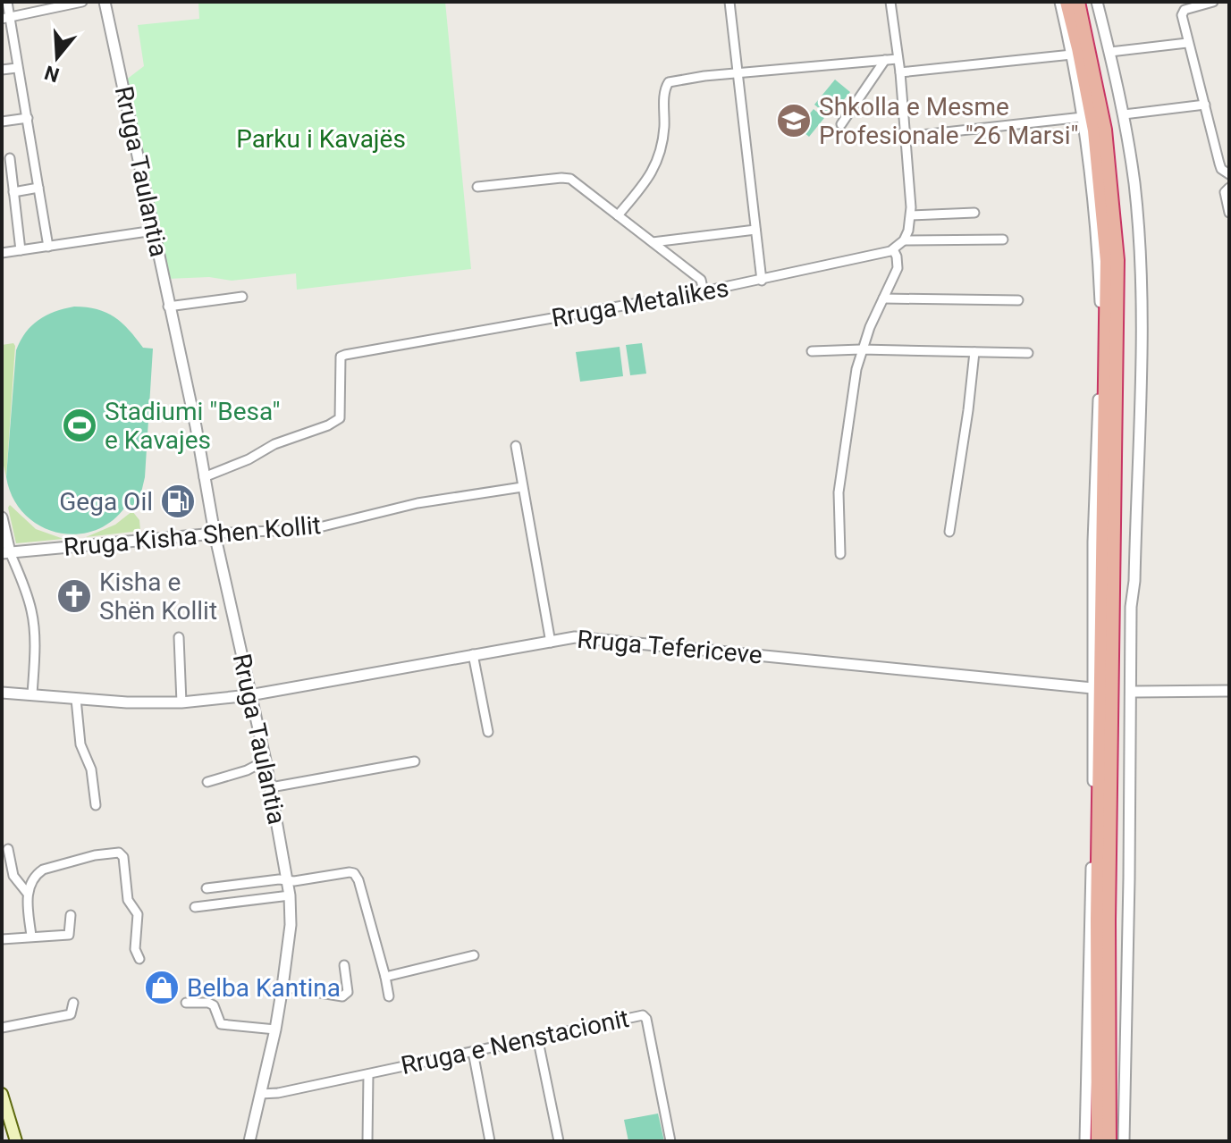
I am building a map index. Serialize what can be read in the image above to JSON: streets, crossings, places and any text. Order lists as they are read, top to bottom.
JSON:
{
  "streets": {
    "street": [
      "Rruga Taulantia",
      "Rruga Metalikes",
      "Rruga Kisha Shen Kollit",
      "Rruga Tefericeve",
      "Rruga e Nenstacionit"
    ]
  },
  "crossings": [
    ["Rruga Taulantia", "Rruga Metalikes"],
    ["Rruga Taulantia", "Rruga Kisha Shen Kollit"],
    ["Rruga Taulantia", "Rruga Tefericeve"],
    ["Rruga Taulantia", "Rruga e Nenstacionit"]
  ],
  "parks": ["Parku i Kavajës"],
  "places": {
    "school or university": ["Shkolla e Mesme Profesionale \"26 Marsi\""],
    "sports": ["Stadiumi \"Besa\" e Kavajes"],
    "fuel station": ["Gega Oil"],
    "church": ["Kisha e Shën Kollit"],
    "shop": ["Belba Kantina"]
  },
  "north": "bottom"
}
